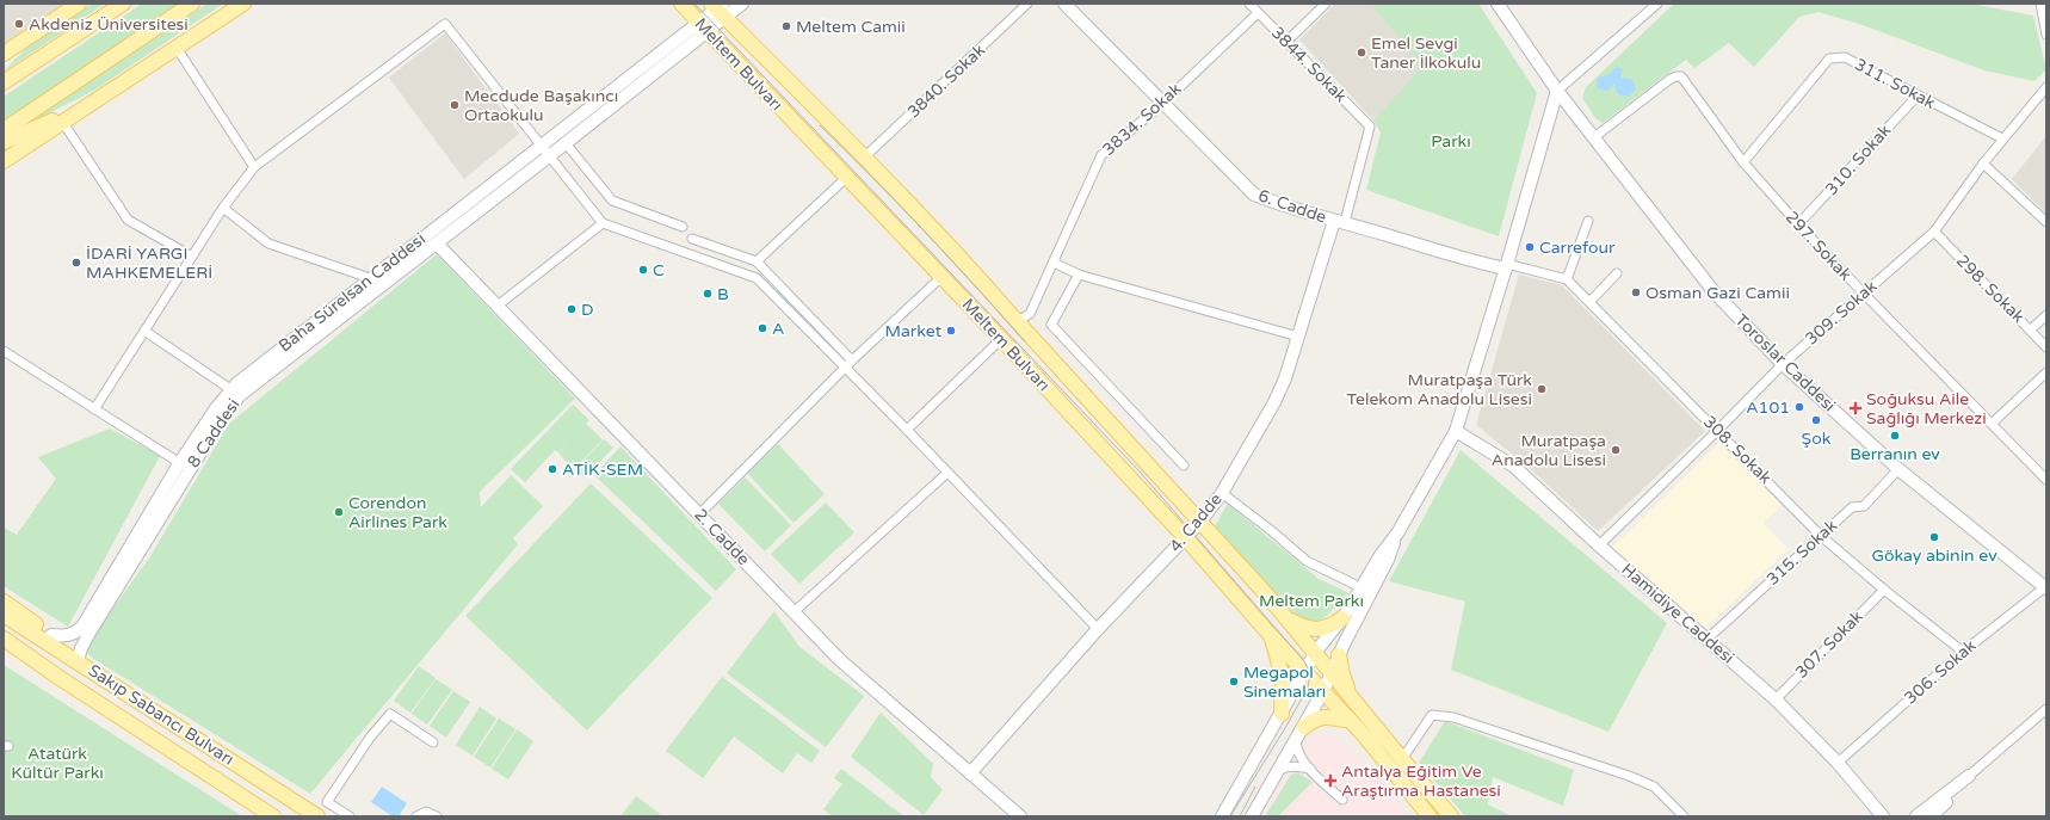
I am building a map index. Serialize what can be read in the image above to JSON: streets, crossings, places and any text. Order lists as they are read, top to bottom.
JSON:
{
  "streets": {
    "main road": [
      "Meltem Bulvarı",
      "6. Cadde",
      "Baha Sürelsan Caddesi",
      "Toroslar Caddesi",
      "8 Caddesi",
      "4. Cadde",
      "2. Cadde",
      "Hamidiye Caddesi",
      "Sakıp Sabancı Bulvarı"
    ],
    "street": [
      "3844. Sokak",
      "3840. Sokak",
      "311. Sokak",
      "3834. Sokak",
      "310. Sokak",
      "297. Sokak",
      "298. Sokak",
      "309. Sokak",
      "308. Sokak",
      "315. Sokak",
      "307. Sokak",
      "306. Sokak"
    ]
  },
  "crossings": [
    ["Meltem Bulvarı", "3840. Sokak"],
    ["Meltem Bulvarı", "3834. Sokak"],
    ["Meltem Bulvarı", "Baha Sürelsan Caddesi"],
    ["Meltem Bulvarı", "4. Cadde"],
    ["3844. Sokak", "3834. Sokak"],
    ["3844. Sokak", "6. Cadde"],
    ["3844. Sokak", "4. Cadde"],
    ["311. Sokak", "310. Sokak"],
    ["311. Sokak", "297. Sokak"],
    ["311. Sokak", "309. Sokak"],
    ["3834. Sokak", "6. Cadde"],
    ["310. Sokak", "297. Sokak"],
    ["6. Cadde", "308. Sokak"],
    ["6. Cadde", "4. Cadde"],
    ["297. Sokak", "309. Sokak"],
    ["297. Sokak", "Toroslar Caddesi"],
    ["298. Sokak", "309. Sokak"],
    ["Baha Sürelsan Caddesi", "8 Caddesi"],
    ["Baha Sürelsan Caddesi", "2. Cadde"],
    ["309. Sokak", "Toroslar Caddesi"],
    ["309. Sokak", "308. Sokak"],
    ["309. Sokak", "Hamidiye Caddesi"],
    ["Toroslar Caddesi", "315. Sokak"],
    ["Toroslar Caddesi", "306. Sokak"],
    ["8 Caddesi", "2. Cadde"],
    ["8 Caddesi", "Sakıp Sabancı Bulvarı"],
    ["308. Sokak", "315. Sokak"],
    ["308. Sokak", "307. Sokak"],
    ["308. Sokak", "306. Sokak"],
    ["4. Cadde", "2. Cadde"],
    ["315. Sokak", "Hamidiye Caddesi"],
    ["Hamidiye Caddesi", "307. Sokak"],
    ["Hamidiye Caddesi", "306. Sokak"]
  ],
  "parks": ["Parkı", "Meltem Parkı", "Atatürk Kültür Parkı"],
  "places": {
    "other": [
      "Akdeniz Üniversitesi",
      "Meltem Camii",
      "Emel Sevgi Taner İlkokulu",
      "Mecdude Başakıncı Ortaokulu",
      "Carrefour",
      "İDARİ YARGI MAHKEMELERİ",
      "C",
      "Osman Gazi Camii",
      "B",
      "D",
      "A",
      "Market",
      "Muratpaşa Türk Telekom Anadolu Lisesi",
      "A101",
      "Şok",
      "Berranın ev",
      "Muratpaşa Anadolu Lisesi",
      "ATİK-SEM",
      "Corendon Airlines Park",
      "Gökay abinin ev",
      "Megapol Sinemaları"
    ],
    "health": ["Soğuksu Aile Sağlığı Merkezi", "Antalya Eğitim Ve Araştırma Hastanesi"]
  }
}
